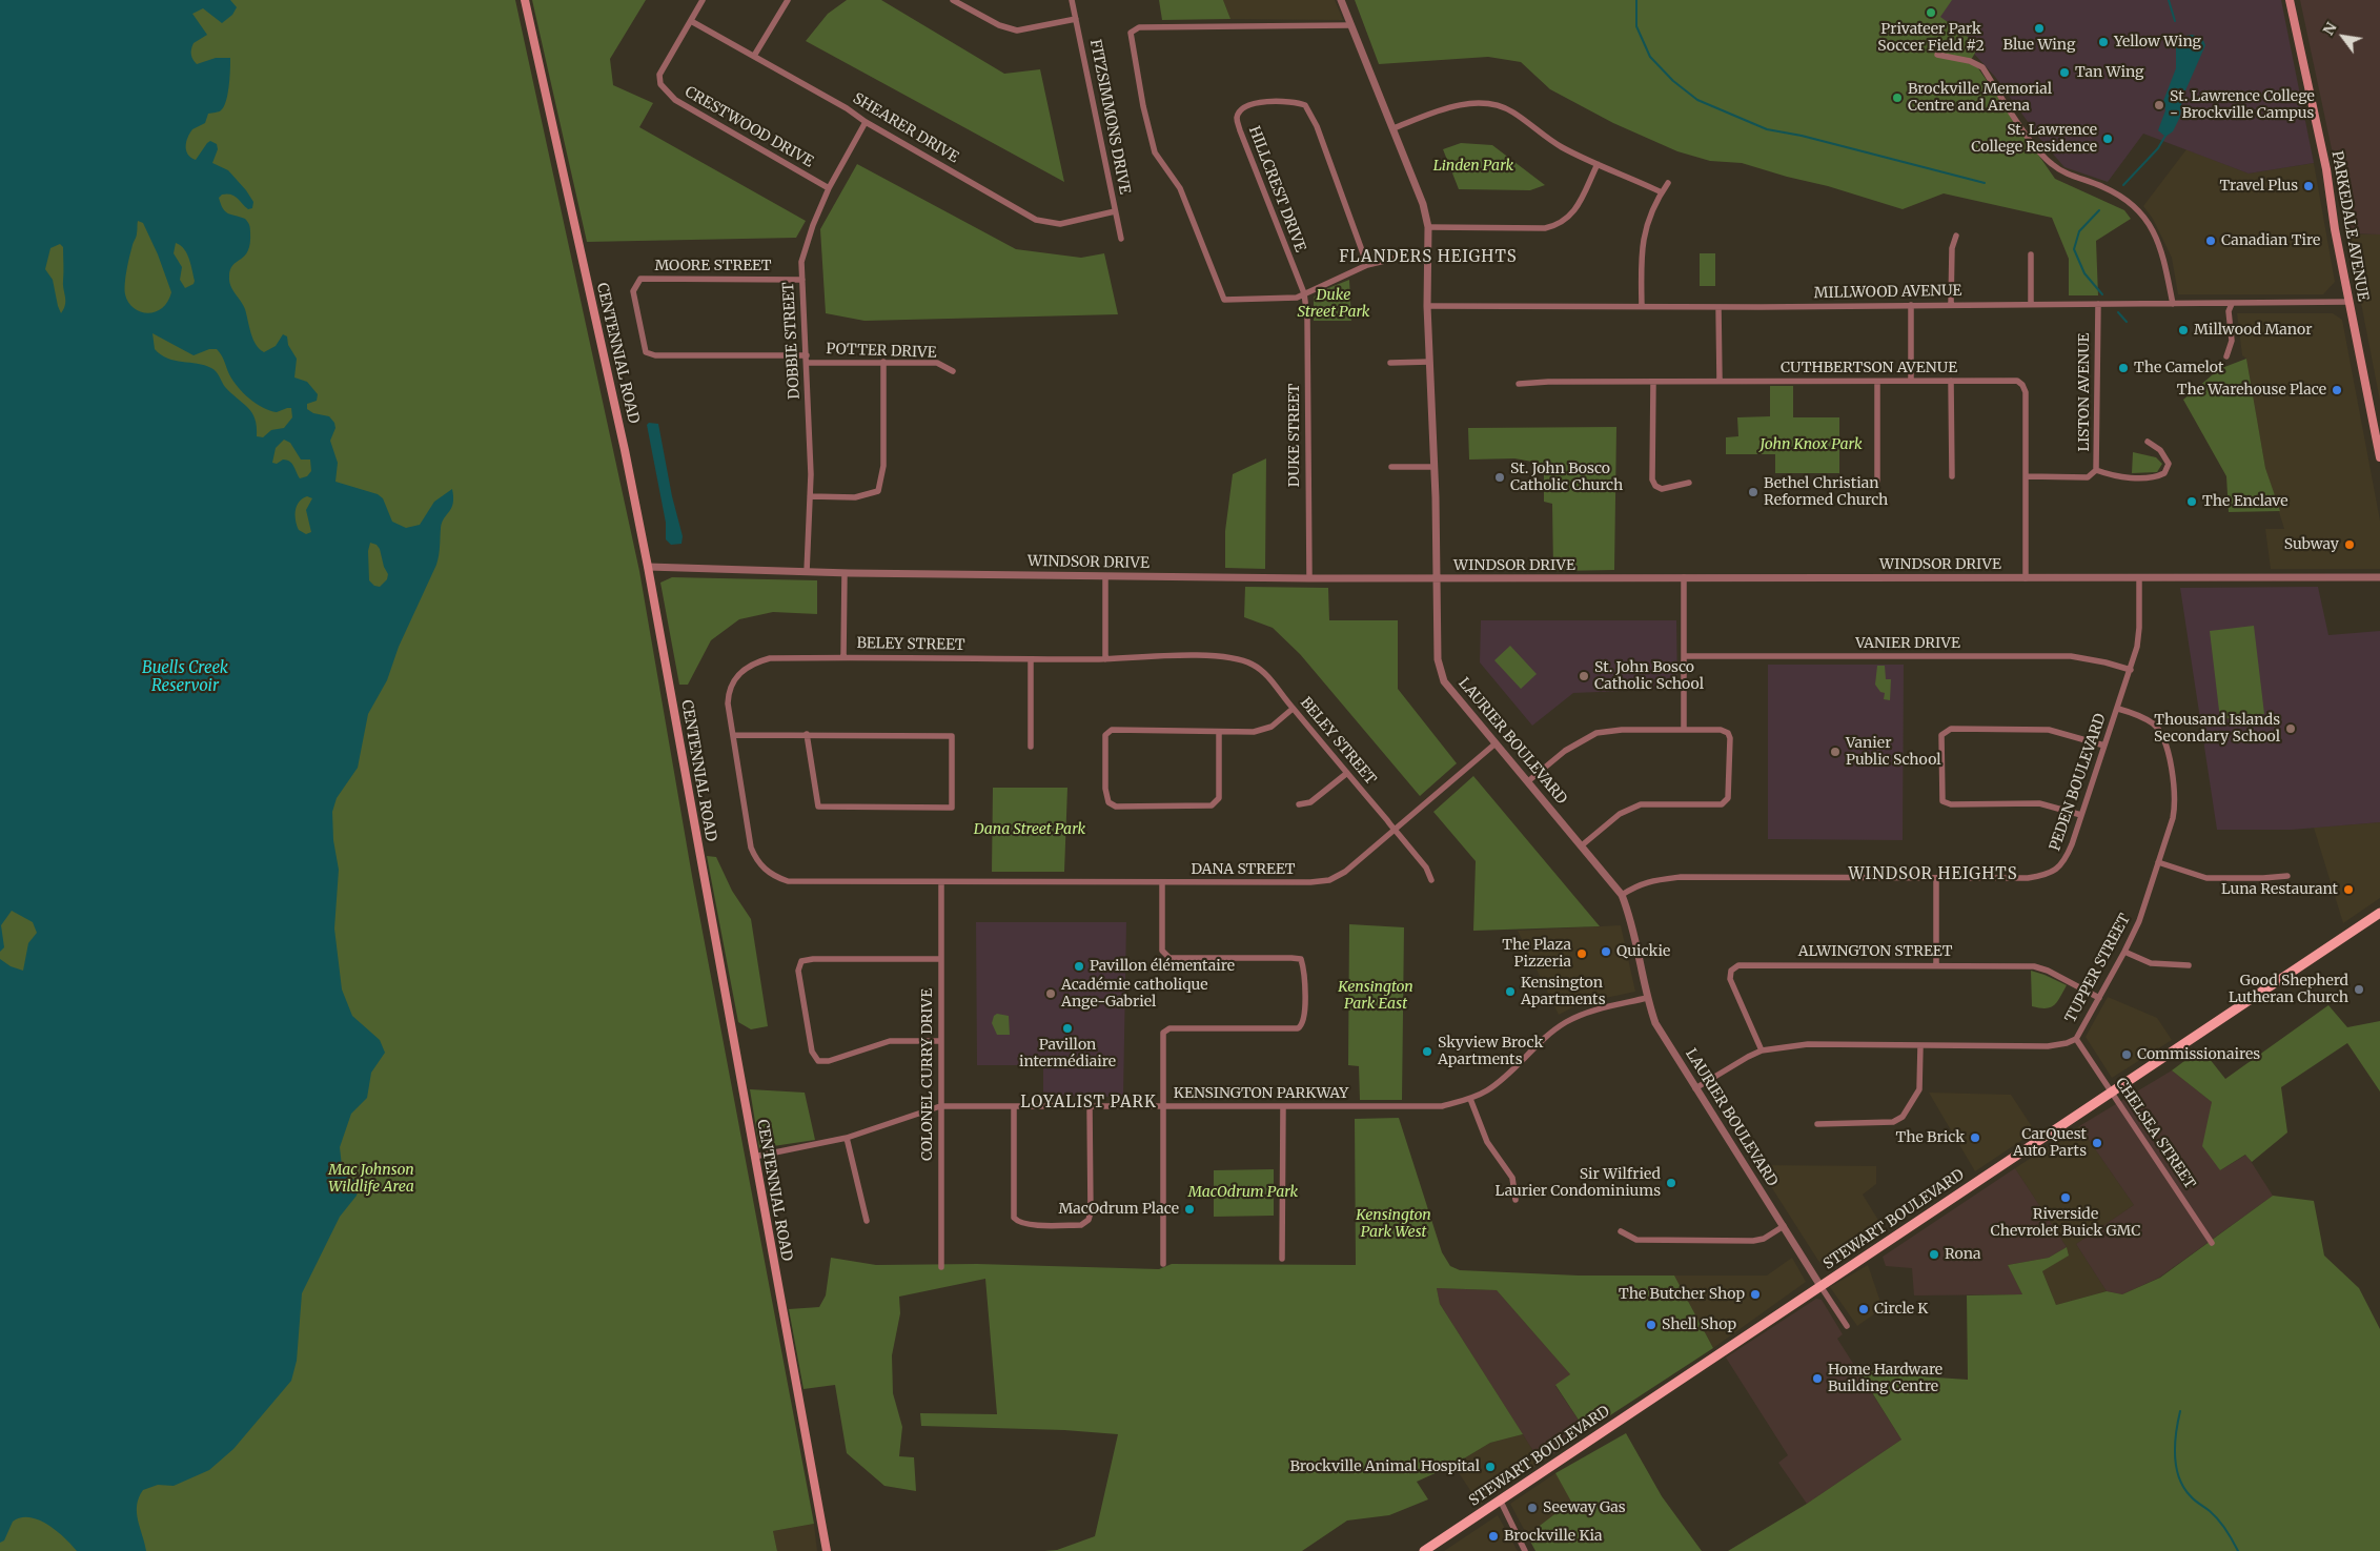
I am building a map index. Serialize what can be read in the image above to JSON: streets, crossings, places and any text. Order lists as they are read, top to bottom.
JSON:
{
  "streets": {
    "main road": ["PARKEDALE AVENUE", "CENTENNIAL ROAD", "STEWART BOULEVARD"],
    "street": [
      "FITZSIMMONS DRIVE",
      "CRESTWOOD DRIVE",
      "SHEARER DRIVE",
      "HILLCREST DRIVE",
      "MOORE STREET",
      "MILLWOOD AVENUE",
      "DOBBIE STREET",
      "POTTER DRIVE",
      "CUTHBERTSON AVENUE",
      "LISTON AVENUE",
      "DUKE STREET",
      "WINDSOR DRIVE",
      "VANIER DRIVE",
      "BELEY STREET",
      "LAURIER BOULEVARD",
      "PEDEN BOULEVARD",
      "DANA STREET",
      "ALWINGTON STREET",
      "TUPPER STREET",
      "COLONEL CURRY DRIVE",
      "KENSINGTON PARKWAY",
      "CHELSEA STREET"
    ]
  },
  "crossings": [
    ["FITZSIMMONS DRIVE", "SHEARER DRIVE"],
    ["CRESTWOOD DRIVE", "SHEARER DRIVE"],
    ["CRESTWOOD DRIVE", "DOBBIE STREET"],
    ["SHEARER DRIVE", "DOBBIE STREET"],
    ["HILLCREST DRIVE", "DUKE STREET"],
    ["PARKEDALE AVENUE", "MILLWOOD AVENUE"],
    ["MOORE STREET", "DOBBIE STREET"],
    ["MILLWOOD AVENUE", "LISTON AVENUE"],
    ["MILLWOOD AVENUE", "LAURIER BOULEVARD"],
    ["DOBBIE STREET", "POTTER DRIVE"],
    ["DOBBIE STREET", "WINDSOR DRIVE"],
    ["CENTENNIAL ROAD", "WINDSOR DRIVE"],
    ["CENTENNIAL ROAD", "KENSINGTON PARKWAY"],
    ["CUTHBERTSON AVENUE", "LISTON AVENUE"],
    ["CUTHBERTSON AVENUE", "WINDSOR DRIVE"],
    ["DUKE STREET", "WINDSOR DRIVE"],
    ["WINDSOR DRIVE", "LAURIER BOULEVARD"],
    ["WINDSOR DRIVE", "PEDEN BOULEVARD"],
    ["VANIER DRIVE", "PEDEN BOULEVARD"],
    ["BELEY STREET", "DANA STREET"],
    ["BELEY STREET", "COLONEL CURRY DRIVE"],
    ["LAURIER BOULEVARD", "PEDEN BOULEVARD"],
    ["LAURIER BOULEVARD", "DANA STREET"],
    ["LAURIER BOULEVARD", "TUPPER STREET"],
    ["LAURIER BOULEVARD", "KENSINGTON PARKWAY"],
    ["LAURIER BOULEVARD", "STEWART BOULEVARD"],
    ["PEDEN BOULEVARD", "TUPPER STREET"],
    ["DANA STREET", "COLONEL CURRY DRIVE"],
    ["ALWINGTON STREET", "TUPPER STREET"],
    ["TUPPER STREET", "CHELSEA STREET"],
    ["COLONEL CURRY DRIVE", "KENSINGTON PARKWAY"],
    ["CHELSEA STREET", "STEWART BOULEVARD"]
  ],
  "districts": ["FLANDERS HEIGHTS", "WINDSOR HEIGHTS", "LOYALIST PARK"],
  "water": ["Buells Creek Reservoir"],
  "parks": [
    "Linden Park",
    "Duke Street Park",
    "John Knox Park",
    "Dana Street Park",
    "Kensington Park East",
    "Mac Johnson Wildlife Area",
    "MacOdrum Park",
    "Kensington Park West"
  ],
  "places": [
    "Privateer Park Soccer Field #2",
    "Blue Wing",
    "Yellow Wing",
    "Tan Wing",
    "Brockville Memorial Centre and Arena",
    "St. Lawrence College - Brockville Campus",
    "St. Lawrence College Residence",
    "Travel Plus",
    "Canadian Tire",
    "Millwood Manor",
    "The Camelot",
    "The Warehouse Place",
    "St. John Bosco Catholic Church",
    "Bethel Christian Reformed Church",
    "The Enclave",
    "Subway",
    "St. John Bosco Catholic School",
    "Thousand Islands Secondary School",
    "Vanier Public School",
    "Luna Restaurant",
    "Quickie",
    "The Plaza Pizzeria",
    "Pavillon élémentaire",
    "Good Shepherd Lutheran Church",
    "Kensington Apartments",
    "Académie catholique Ange-Gabriel",
    "Pavillon intermédiaire",
    "Skyview Brock Apartments",
    "Commissionaires",
    "The Brick",
    "CarQuest Auto Parts",
    "Sir Wilfried Laurier Condominiums",
    "Riverside Chevrolet Buick GMC",
    "MacOdrum Place",
    "Rona",
    "The Butcher Shop",
    "Circle K",
    "Shell Shop",
    "Home Hardware Building Centre",
    "Brockville Animal Hospital",
    "Seeway Gas",
    "Brockville Kia"
  ],
  "north": "top left"
}
